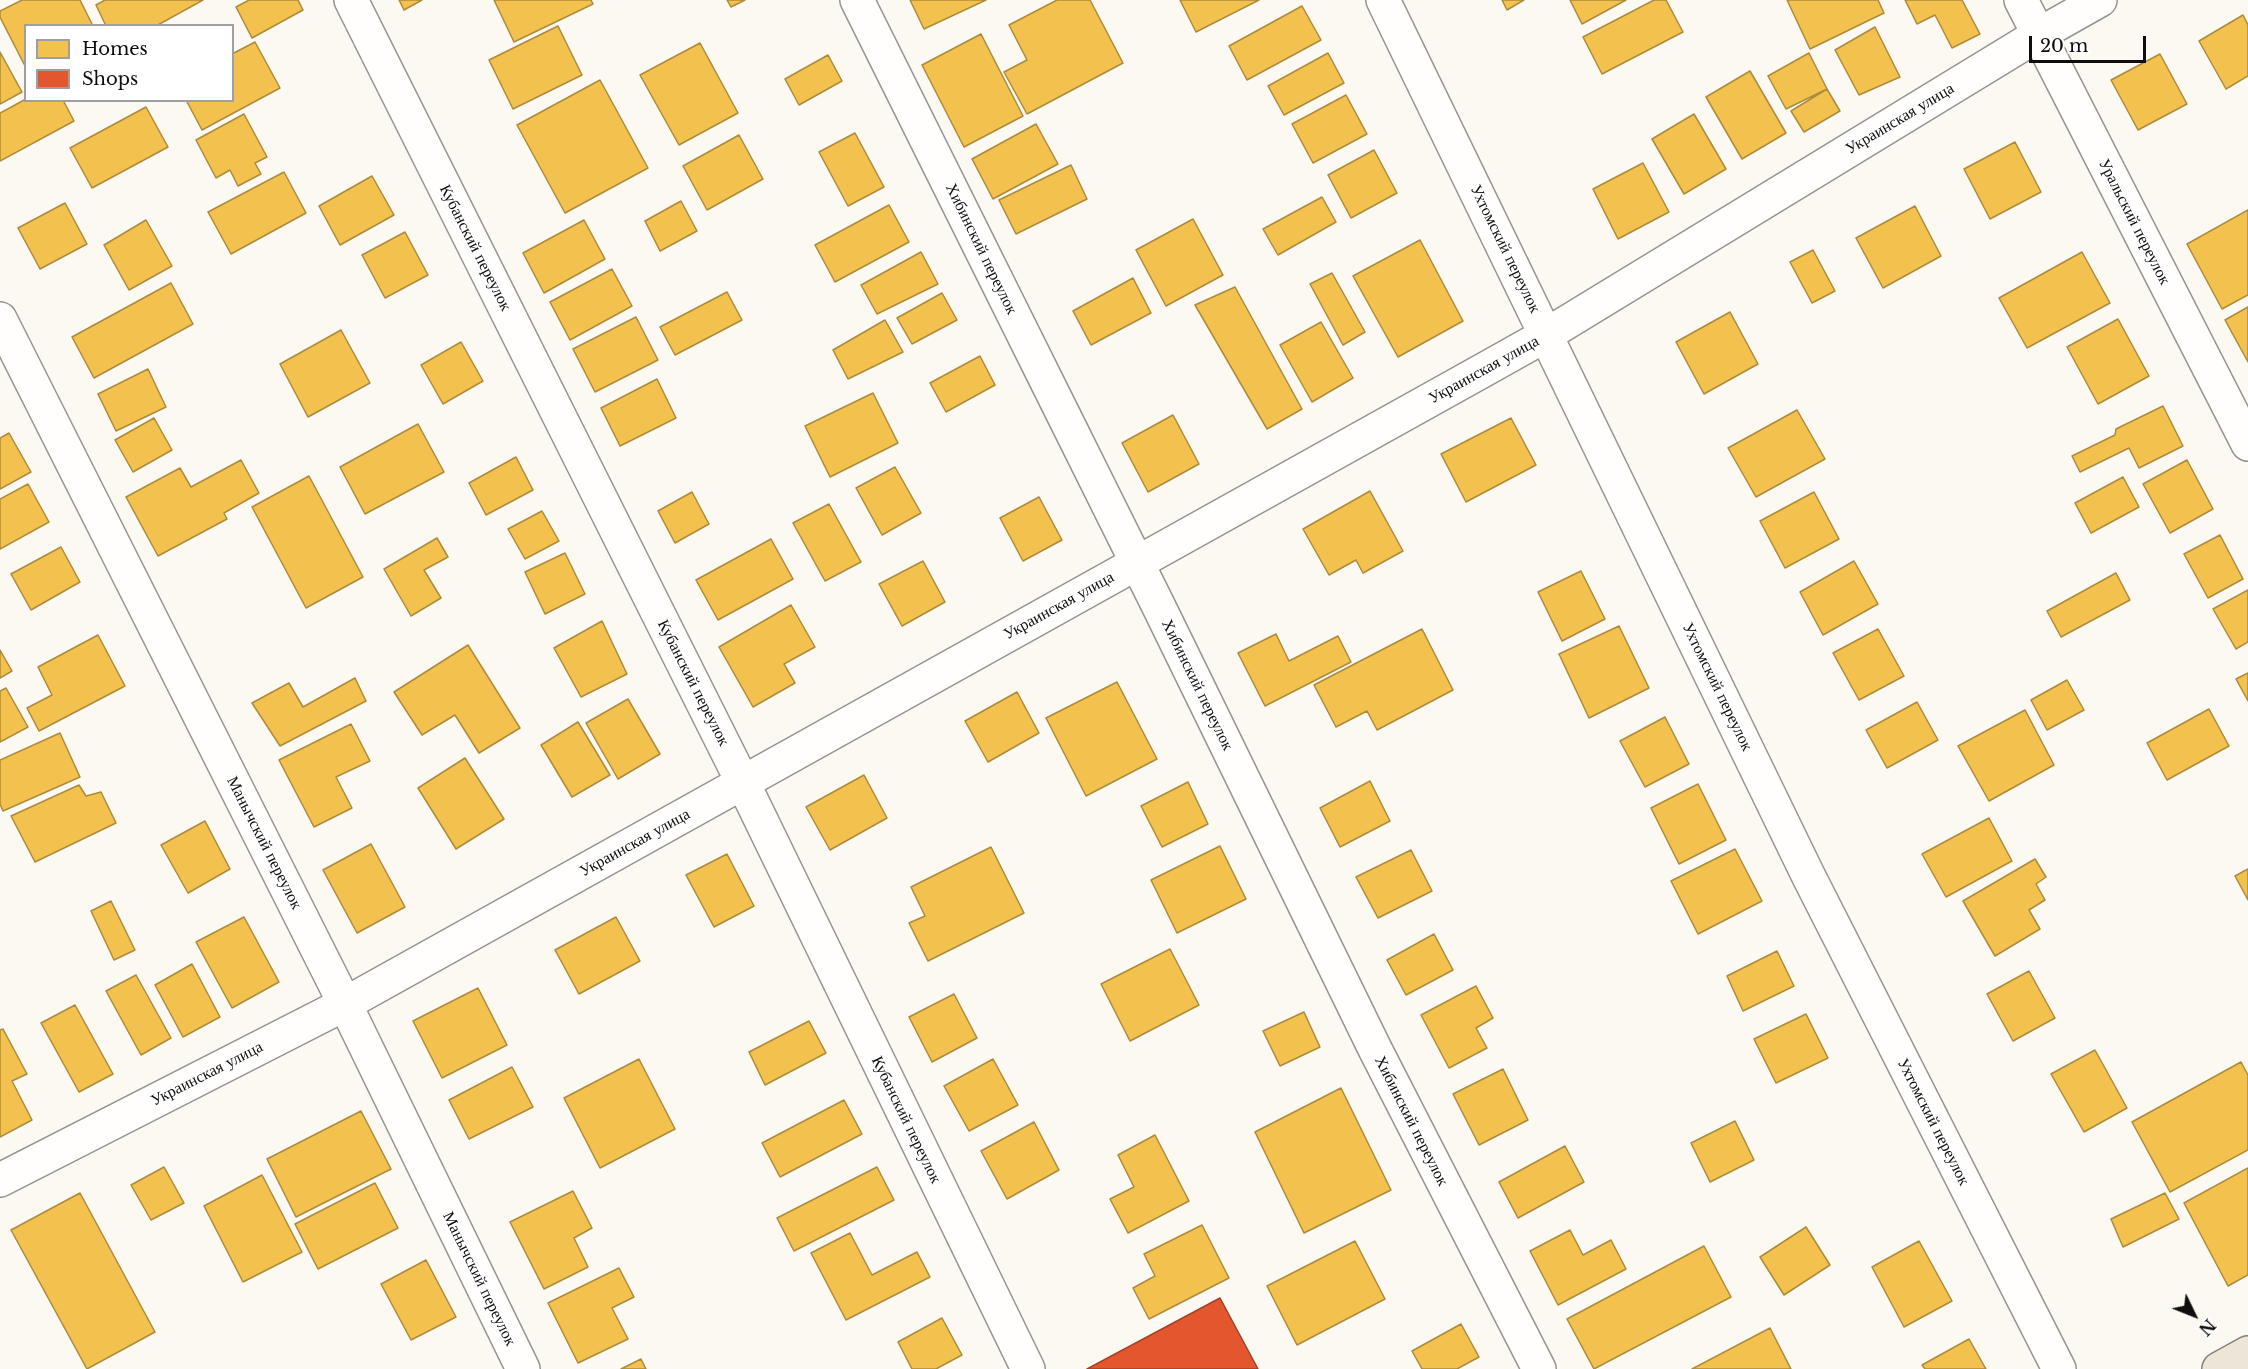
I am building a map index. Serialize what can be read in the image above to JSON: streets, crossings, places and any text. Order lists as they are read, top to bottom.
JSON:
{
  "streets": {
    "street": [
      "Украинская улица",
      "Уральский переулок",
      "Кубанский переулок",
      "Хибинский переулок",
      "Ухтомский переулок",
      "Манычский переулок"
    ]
  },
  "crossings": [
    ["Украинская улица", "Уральский переулок"],
    ["Украинская улица", "Кубанский переулок"],
    ["Украинская улица", "Хибинский переулок"],
    ["Украинская улица", "Ухтомский переулок"],
    ["Украинская улица", "Манычский переулок"]
  ],
  "legend": ["Homes", "Shops"],
  "scale_bar": "20 m",
  "north": "bottom right"
}
